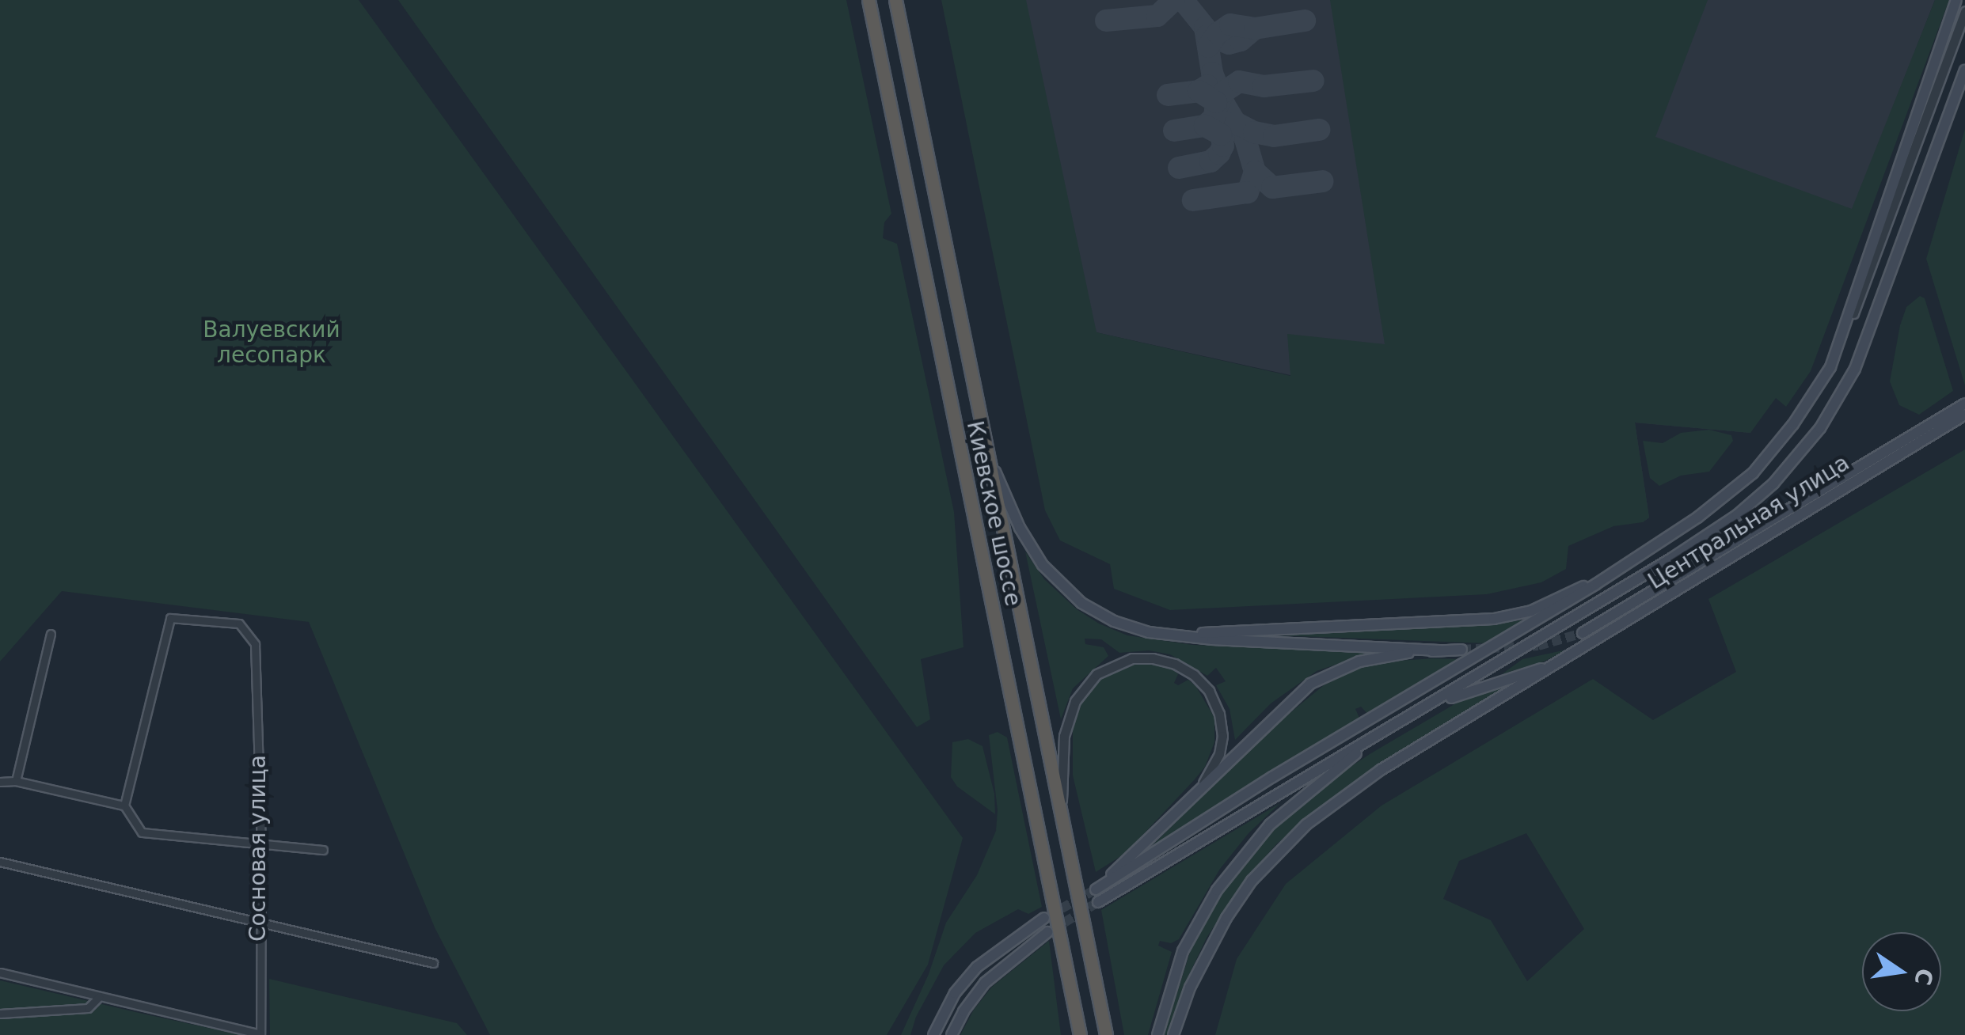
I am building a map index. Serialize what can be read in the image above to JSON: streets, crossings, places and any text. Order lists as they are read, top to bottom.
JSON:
{
  "streets": {
    "highway": ["Киевское шоссе"],
    "main road": ["Центральная улица"],
    "street": ["Сосновая улица"]
  },
  "parks": ["Валуевский лесопарк"],
  "north": "right"
}
